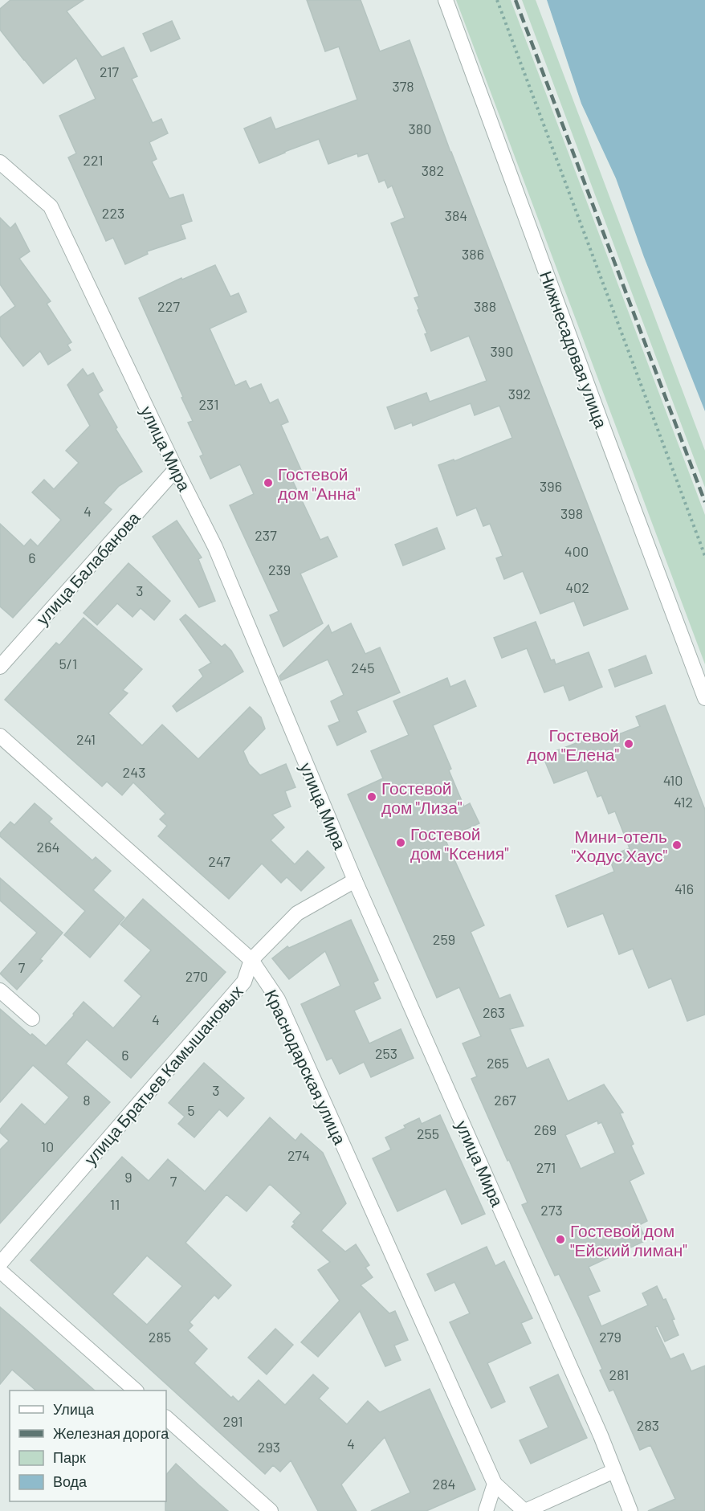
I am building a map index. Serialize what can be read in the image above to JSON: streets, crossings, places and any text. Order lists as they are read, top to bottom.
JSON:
{
  "streets": {
    "street": [
      "Нижнесадовая улица",
      "улица Мира",
      "улица Балабанова",
      "Краснодарская улица",
      "улица Братьев Камышановых"
    ]
  },
  "crossings": [
    ["улица Мира", "улица Балабанова"],
    ["улица Мира", "улица Братьев Камышановых"],
    ["Краснодарская улица", "улица Братьев Камышановых"]
  ],
  "places": [
    "Гостевой дом \"Анна\"",
    "Гостевой дом \"Елена\"",
    "Гостевой дом \"Лиза\"",
    "Гостевой дом \"Ксения\"",
    "Мини-отель \"Ходус Хаус\"",
    "Гостевой дом \"Ейский лиман\""
  ],
  "house_numbers": [
    "217",
    "378",
    "380",
    "221",
    "382",
    "223",
    "384",
    "386",
    "227",
    "388",
    "390",
    "392",
    "231",
    "396",
    "4",
    "398",
    "237",
    "400",
    "6",
    "239",
    "402",
    "3",
    "5/1",
    "245",
    "241",
    "243",
    "410",
    "412",
    "264",
    "247",
    "416",
    "259",
    "7",
    "270",
    "263",
    "4",
    "253",
    "6",
    "265",
    "3",
    "8",
    "267",
    "5",
    "269",
    "255",
    "10",
    "274",
    "271",
    "9",
    "7",
    "11",
    "273",
    "285",
    "279",
    "281",
    "291",
    "283",
    "4",
    "293",
    "284"
  ],
  "legend": [
    "Улица",
    "Железная дорога",
    "Парк",
    "Вода"
  ]
}
